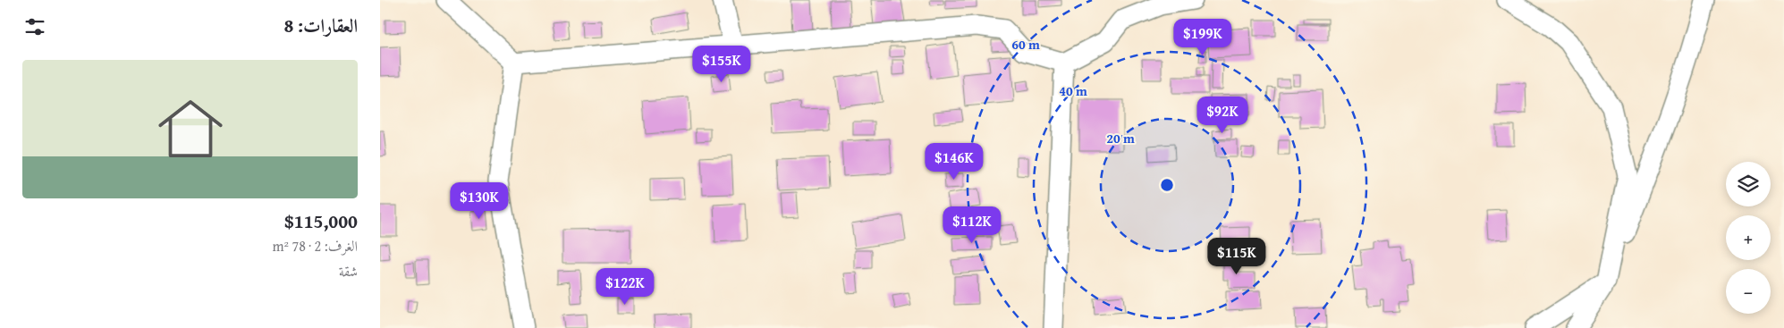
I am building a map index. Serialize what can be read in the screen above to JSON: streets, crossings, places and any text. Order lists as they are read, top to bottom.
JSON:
{
  "page": {
    "heading": "العقارات: 8",
    "price": [
      "$199K",
      "$155K",
      "$92K",
      "$146K",
      "$130K",
      "$112K",
      "$115K",
      "$122K"
    ],
    "list": [
      {
        "name": "$115,000",
        "note": "الغرف: 2 · 78 m² · شقة"
      }
    ],
    "map_buttons": ["+", "−"]
  },
  "rings": ["60 m", "40 m", "20 m"]
}
